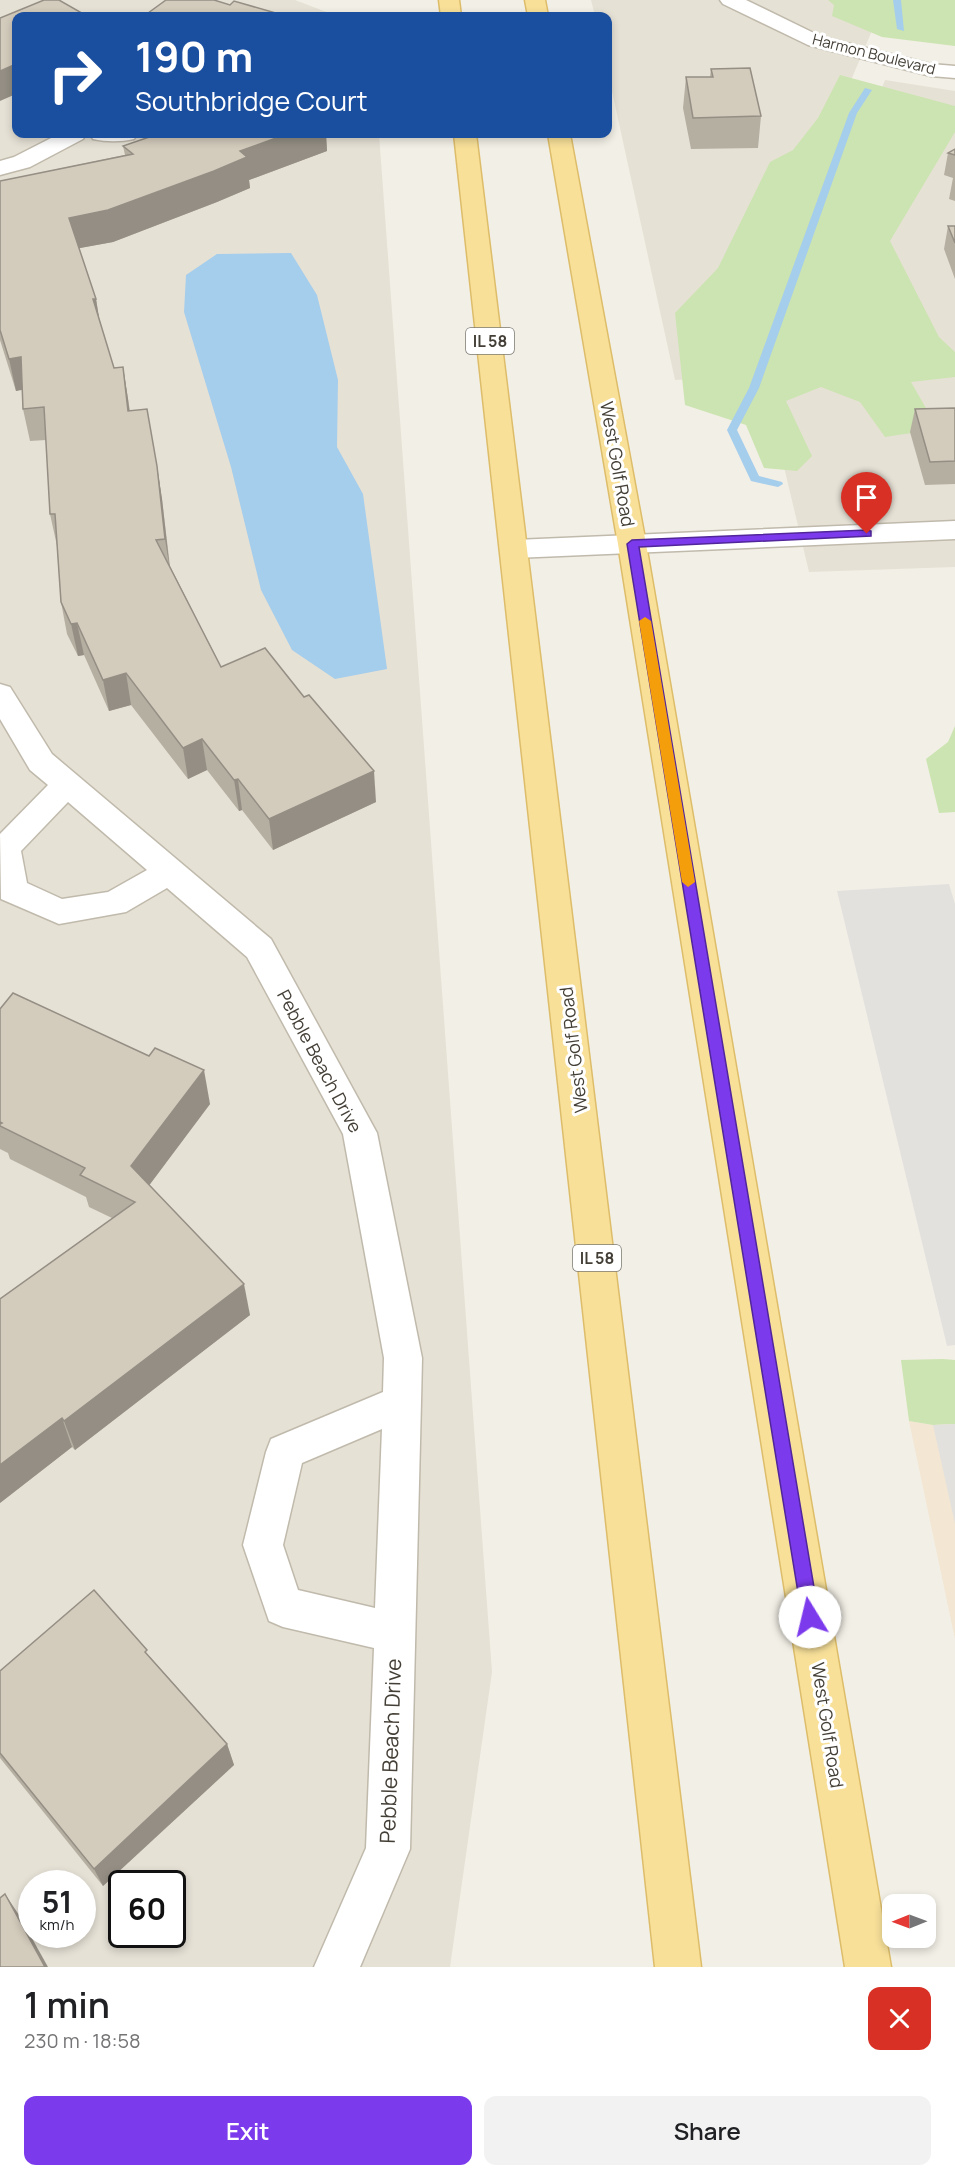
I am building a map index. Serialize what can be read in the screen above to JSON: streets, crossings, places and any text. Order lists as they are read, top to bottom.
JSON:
{
  "streets": {
    "main road": ["IL 58", "West Golf Road"],
    "street": ["Harmon Boulevard", "Pebble Beach Drive"]
  },
  "north": "left",
  "page": {
    "turn": ["190 m", "Southbridge Court"],
    "speed": "51 km/h",
    "limit": "60",
    "heading": ["1 min", "230 m · 18:58"],
    "buttons": ["Exit", "Share"]
  }
}
